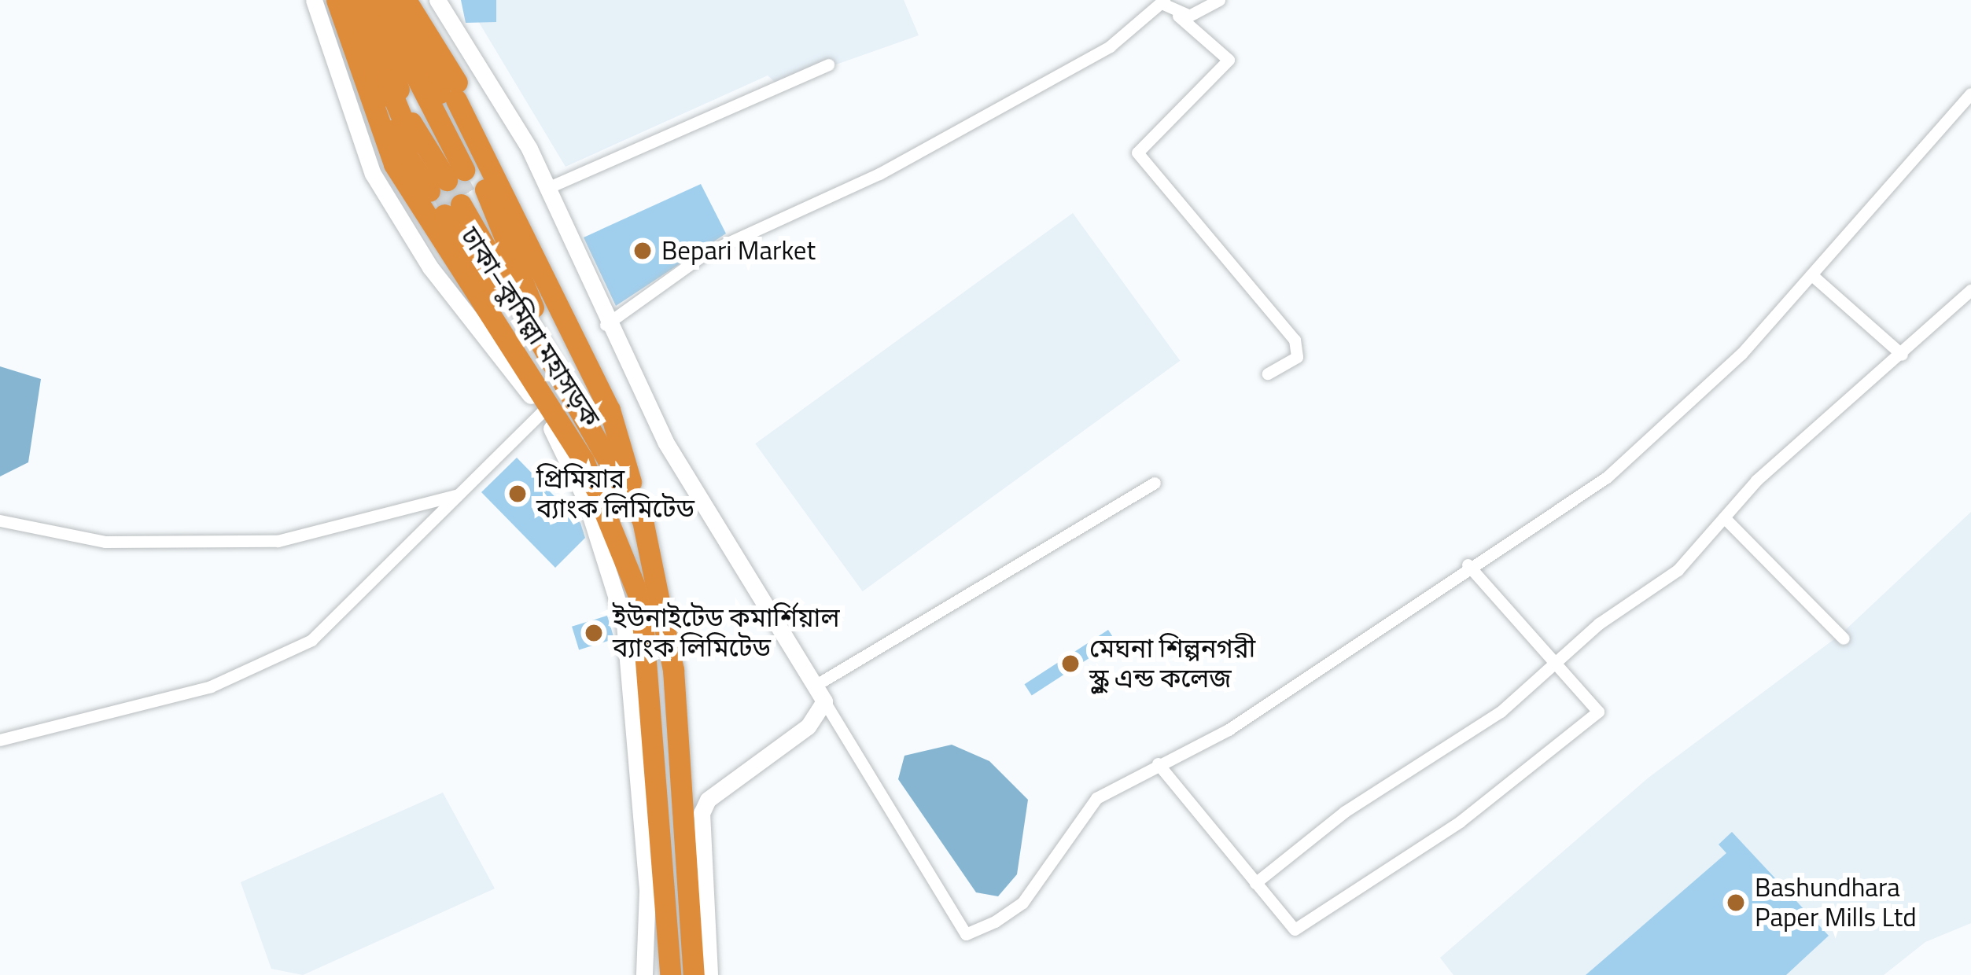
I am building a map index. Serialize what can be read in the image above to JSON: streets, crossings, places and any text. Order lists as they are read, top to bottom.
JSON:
{
  "streets": {
    "highway": ["ঢাকা–কুমিল্লা মহাসড়ক"]
  },
  "places": [
    "Bepari Market",
    "প্রিমিয়ার ব্যাংক লিমিটেড",
    "ইউনাইটেড কমার্শিয়াল ব্যাংক লিমিটেড",
    "মেঘনা শিল্পনগরী স্কুল এন্ড কলেজ",
    "Bashundhara Paper Mills Ltd"
  ]
}
